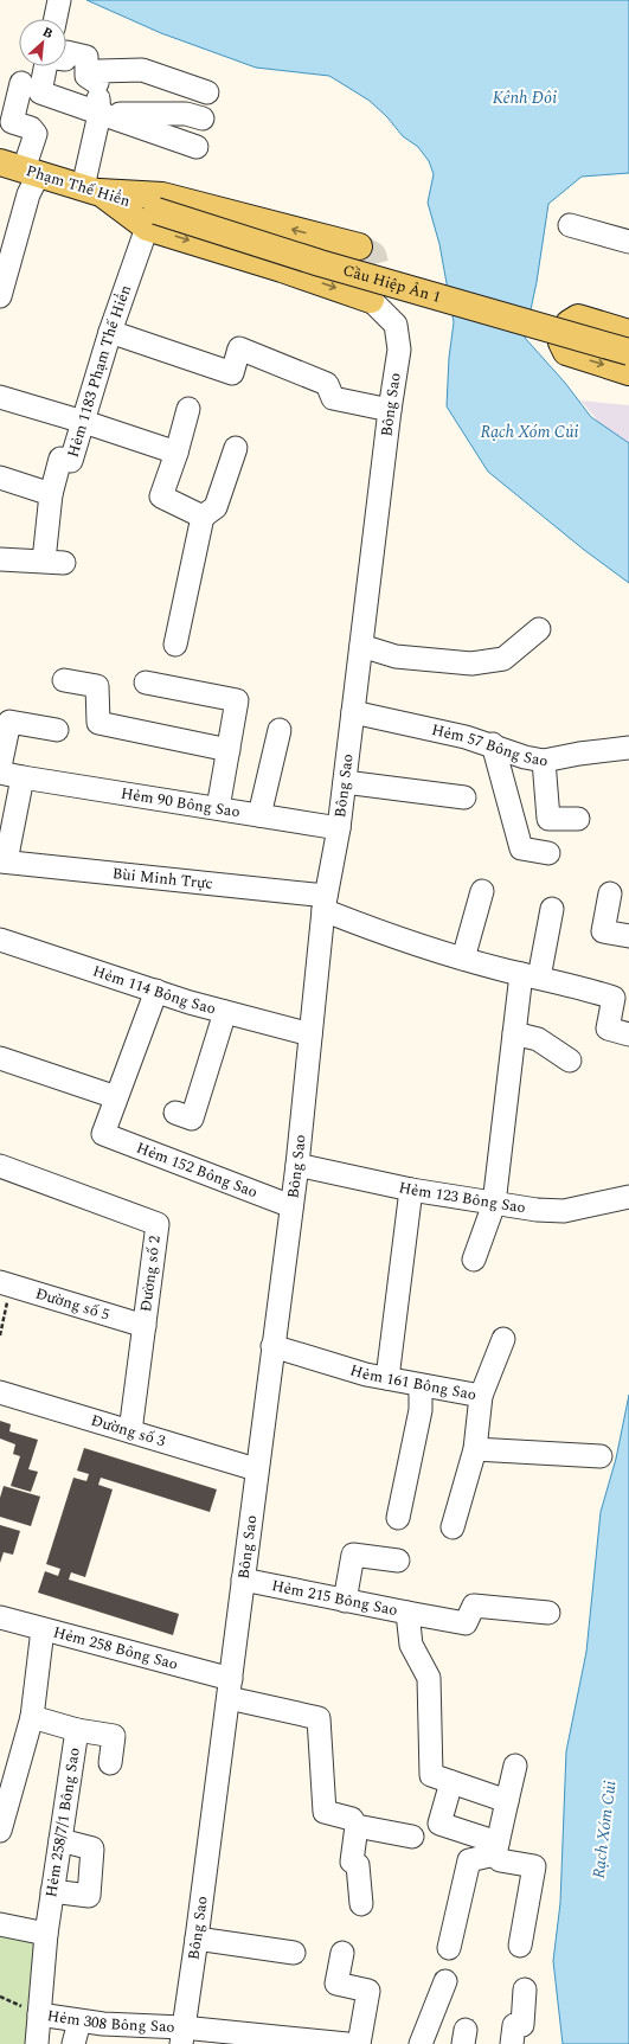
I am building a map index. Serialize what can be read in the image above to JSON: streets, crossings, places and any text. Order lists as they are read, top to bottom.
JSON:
{
  "streets": {
    "main road": ["Phạm Thế Hiển", "Cầu Hiệp Ân 1"],
    "street": [
      "Hẻm 1183 Phạm Thế Hiển",
      "Bông Sao",
      "Hẻm 57 Bông Sao",
      "Hẻm 90 Bông Sao",
      "Bùi Minh Trực",
      "Hẻm 114 Bông Sao",
      "Hẻm 152 Bông Sao",
      "Hẻm 123 Bông Sao",
      "Đường số 2",
      "Đường số 5",
      "Hẻm 161 Bông Sao",
      "Đường số 3",
      "Hẻm 215 Bông Sao",
      "Hẻm 258 Bông Sao",
      "Hẻm 258/7/1 Bông Sao",
      "Hẻm 308 Bông Sao"
    ]
  },
  "crossings": [
    ["Phạm Thế Hiển", "Cầu Hiệp Ân 1"],
    ["Phạm Thế Hiển", "Hẻm 1183 Phạm Thế Hiển"],
    ["Cầu Hiệp Ân 1", "Hẻm 1183 Phạm Thế Hiển"],
    ["Bông Sao", "Hẻm 57 Bông Sao"],
    ["Bông Sao", "Hẻm 90 Bông Sao"],
    ["Bông Sao", "Bùi Minh Trực"],
    ["Bông Sao", "Hẻm 114 Bông Sao"],
    ["Bông Sao", "Hẻm 152 Bông Sao"],
    ["Bông Sao", "Hẻm 123 Bông Sao"],
    ["Bông Sao", "Hẻm 161 Bông Sao"],
    ["Bông Sao", "Đường số 3"],
    ["Bông Sao", "Hẻm 215 Bông Sao"],
    ["Bông Sao", "Hẻm 258 Bông Sao"],
    ["Bông Sao", "Hẻm 308 Bông Sao"],
    ["Đường số 2", "Đường số 5"],
    ["Đường số 2", "Đường số 3"],
    ["Hẻm 258/7/1 Bông Sao", "Hẻm 308 Bông Sao"]
  ],
  "water": ["Kênh Đôi", "Rạch Xóm Củi"],
  "north": "top right"
}
